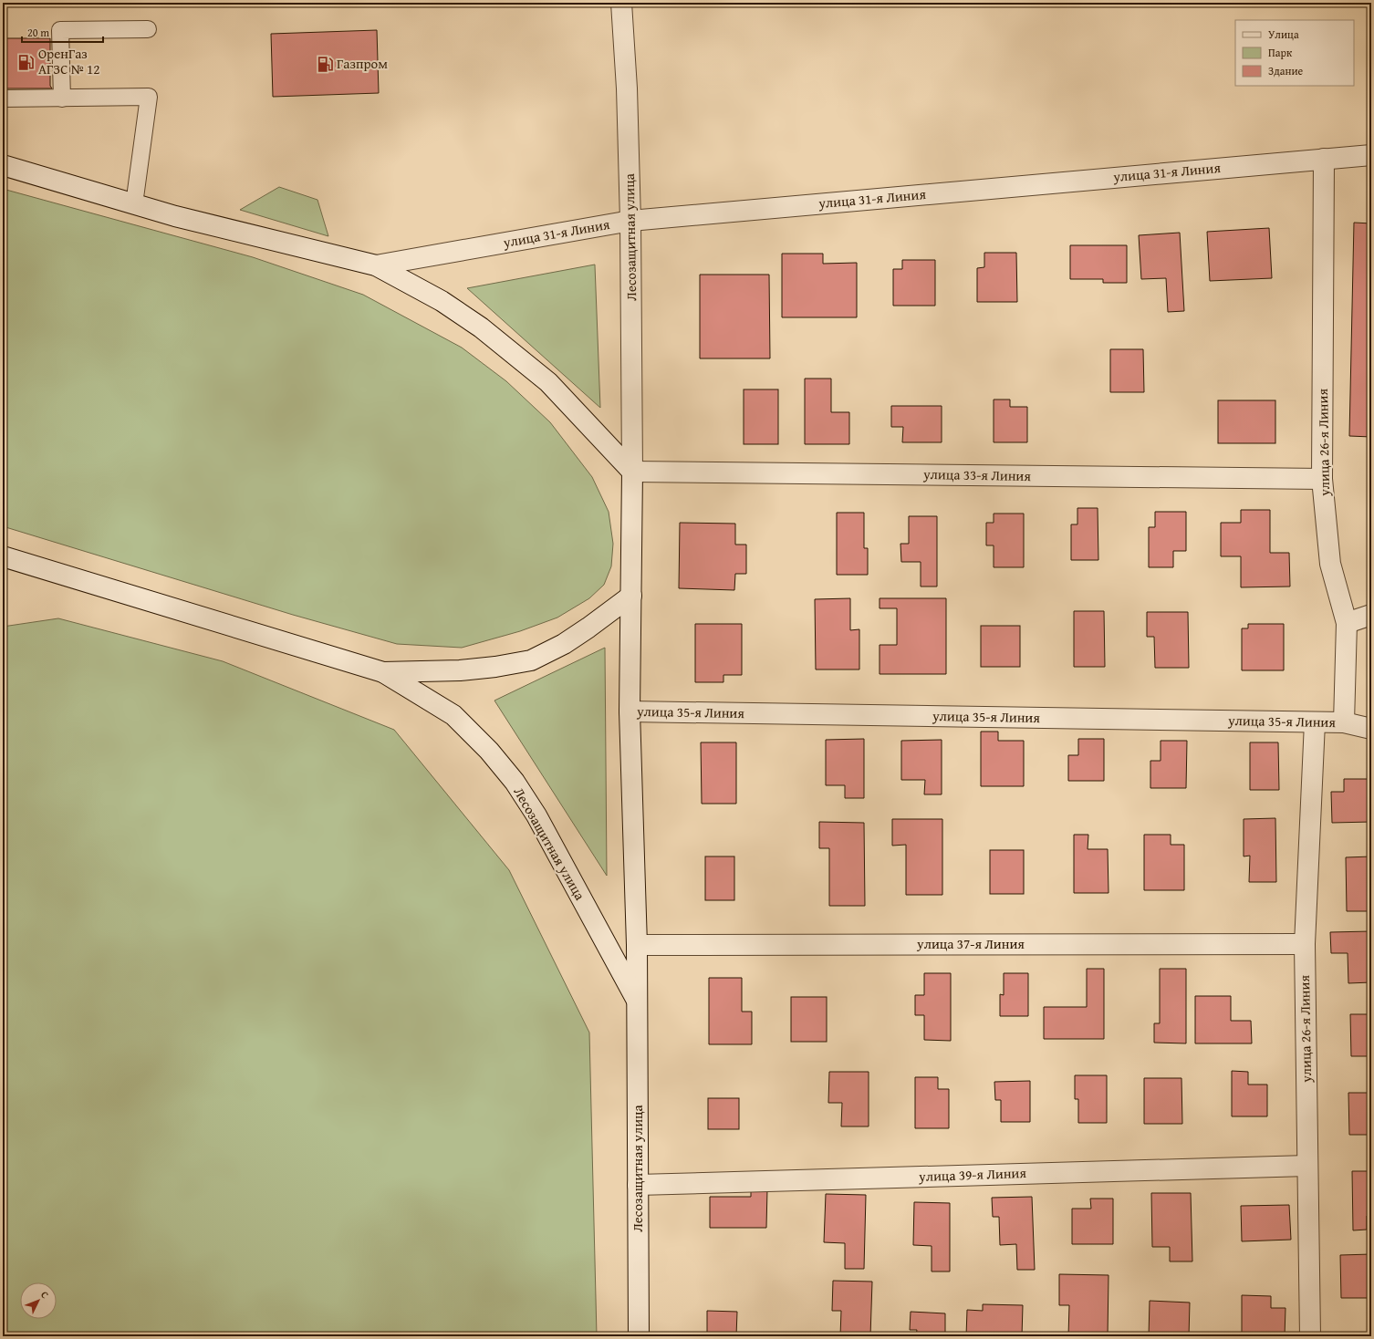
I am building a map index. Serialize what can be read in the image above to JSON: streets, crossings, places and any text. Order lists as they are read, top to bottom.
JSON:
{
  "streets": {
    "street": [
      "улица 31-я Линия",
      "Лесозащитная улица",
      "улица 26-я Линия",
      "улица 33-я Линия",
      "улица 35-я Линия",
      "улица 37-я Линия",
      "улица 39-я Линия"
    ]
  },
  "crossings": [
    ["улица 31-я Линия", "Лесозащитная улица"],
    ["улица 31-я Линия", "улица 26-я Линия"],
    ["Лесозащитная улица", "улица 33-я Линия"],
    ["Лесозащитная улица", "улица 35-я Линия"],
    ["Лесозащитная улица", "улица 37-я Линия"],
    ["Лесозащитная улица", "улица 39-я Линия"],
    ["улица 26-я Линия", "улица 33-я Линия"],
    ["улица 26-я Линия", "улица 35-я Линия"],
    ["улица 26-я Линия", "улица 37-я Линия"],
    ["улица 26-я Линия", "улица 39-я Линия"]
  ],
  "places": {
    "fuel station": ["ОренГаз АГЗС № 12", "Газпром"]
  },
  "legend": ["Улица", "Парк", "Здание"],
  "scale_bar": "20 m",
  "north": "top right"
}
